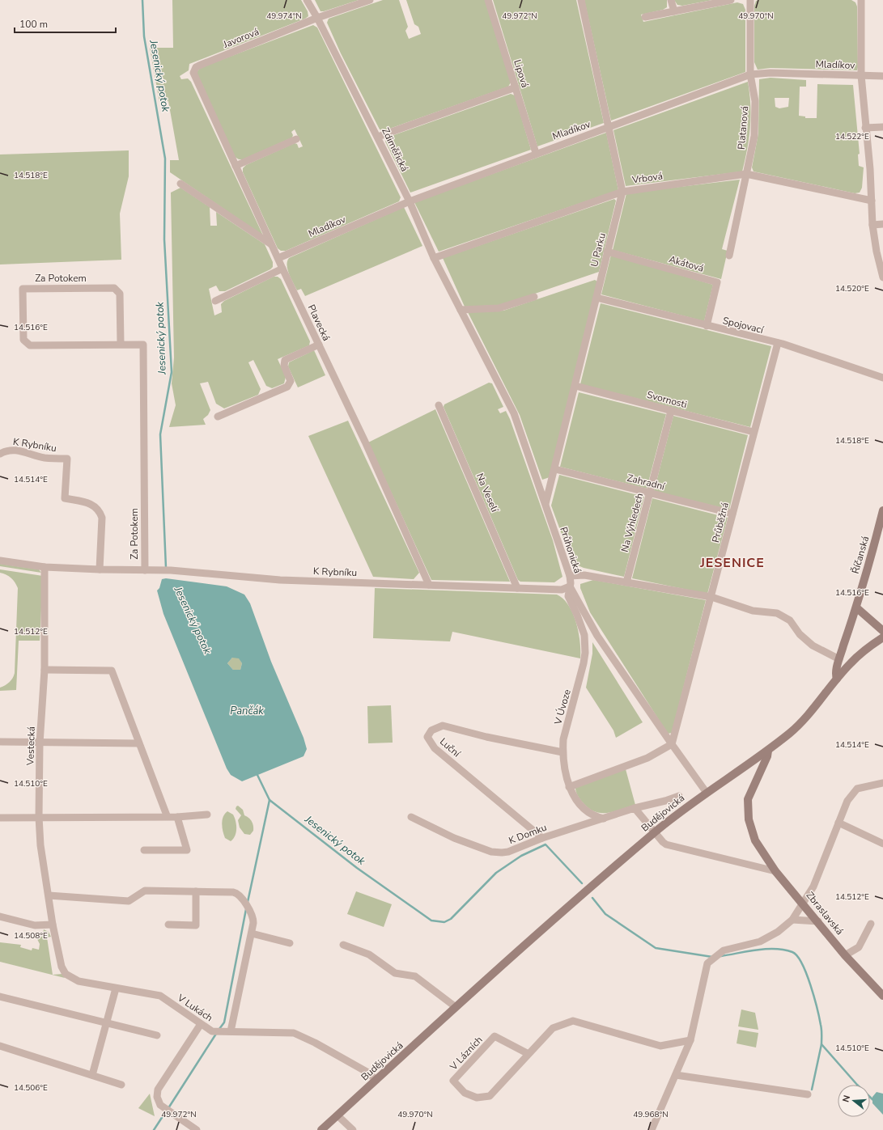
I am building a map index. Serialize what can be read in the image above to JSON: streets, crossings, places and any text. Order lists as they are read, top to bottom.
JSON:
{
  "streets": {
    "main road": ["Říčanská", "Budějovická", "Zbraslavská"],
    "street": [
      "Javorová",
      "Mladíkov",
      "Lipová",
      "Platanová",
      "Zdiměřická",
      "Vrbová",
      "U Parku",
      "Akátová",
      "Za Potokem",
      "Plavecká",
      "Spojovací",
      "Svornosti",
      "K Rybníku",
      "Zahradní",
      "Na Veselí",
      "Na Výhledech",
      "Průběžná",
      "Průhonická",
      "V Úvoze",
      "Vestecká",
      "Luční",
      "K Domku",
      "V Lukách",
      "V Lázních"
    ]
  },
  "crossings": [
    ["Javorová", "Zdiměřická"],
    ["Javorová", "Plavecká"],
    ["Mladíkov", "Lipová"],
    ["Mladíkov", "Platanová"],
    ["Mladíkov", "Zdiměřická"],
    ["Mladíkov", "U Parku"],
    ["Mladíkov", "Plavecká"],
    ["Platanová", "Vrbová"],
    ["Zdiměřická", "Vrbová"],
    ["Zdiměřická", "Průhonická"],
    ["Vrbová", "U Parku"],
    ["U Parku", "Akátová"],
    ["U Parku", "Spojovací"],
    ["U Parku", "Svornosti"],
    ["U Parku", "Zahradní"],
    ["U Parku", "Průhonická"],
    ["Akátová", "Spojovací"],
    ["Za Potokem", "K Rybníku"],
    ["Plavecká", "K Rybníku"],
    ["Spojovací", "Průběžná"],
    ["Svornosti", "Na Výhledech"],
    ["Svornosti", "Průběžná"],
    ["K Rybníku", "Na Veselí"],
    ["K Rybníku", "Průhonická"],
    ["K Rybníku", "V Úvoze"],
    ["K Rybníku", "Vestecká"],
    ["Zahradní", "Na Výhledech"],
    ["Zahradní", "Průběžná"],
    ["Průběžná", "Průhonická"],
    ["Průhonická", "V Úvoze"],
    ["Průhonická", "Budějovická"],
    ["Říčanská", "Budějovická"],
    ["V Úvoze", "Luční"],
    ["V Úvoze", "K Domku"],
    ["Vestecká", "V Lukách"],
    ["Luční", "K Domku"],
    ["Budějovická", "Zbraslavská"],
    ["Budějovická", "V Lukách"]
  ],
  "districts": ["JESENICE"],
  "water": ["Jesenický potok", "Pančák"],
  "scale_bar": "100 m",
  "north": "left",
  "coordinates": [
    "49.974°N",
    "49.972°N",
    "49.970°N",
    "14.522°E",
    "14.518°E",
    "14.520°E",
    "14.516°E",
    "14.514°E",
    "14.512°E",
    "14.510°E",
    "14.508°E",
    "14.506°E",
    "49.968°N"
  ]
}
